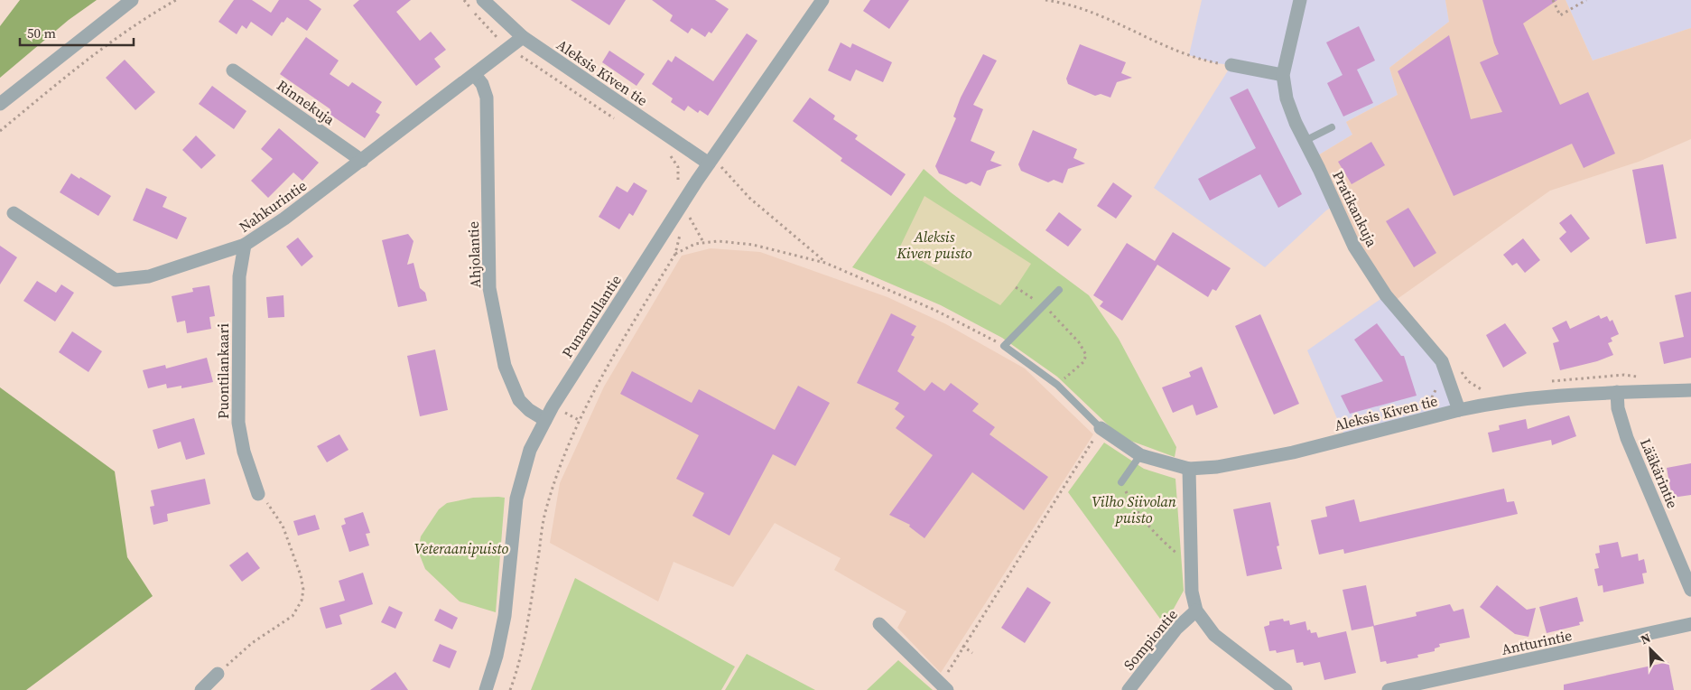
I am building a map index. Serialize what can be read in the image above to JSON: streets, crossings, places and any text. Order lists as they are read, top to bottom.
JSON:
{
  "streets": {
    "street": [
      "Aleksis Kiven tie",
      "Rinnekuja",
      "Nahkurintie",
      "Pratikankuja",
      "Ahjolantie",
      "Punamullantie",
      "Puontilankaari",
      "Lääkärintie",
      "Sompiontie",
      "Antturintie"
    ]
  },
  "crossings": [
    ["Aleksis Kiven tie", "Nahkurintie"],
    ["Aleksis Kiven tie", "Pratikankuja"],
    ["Aleksis Kiven tie", "Punamullantie"],
    ["Aleksis Kiven tie", "Lääkärintie"],
    ["Rinnekuja", "Nahkurintie"],
    ["Nahkurintie", "Ahjolantie"],
    ["Nahkurintie", "Puontilankaari"],
    ["Ahjolantie", "Punamullantie"]
  ],
  "parks": ["Aleksis Kiven puisto", "Vilho Siivolan puisto", "Veteraanipuisto"],
  "scale_bar": "50 m",
  "north": "top left"
}
